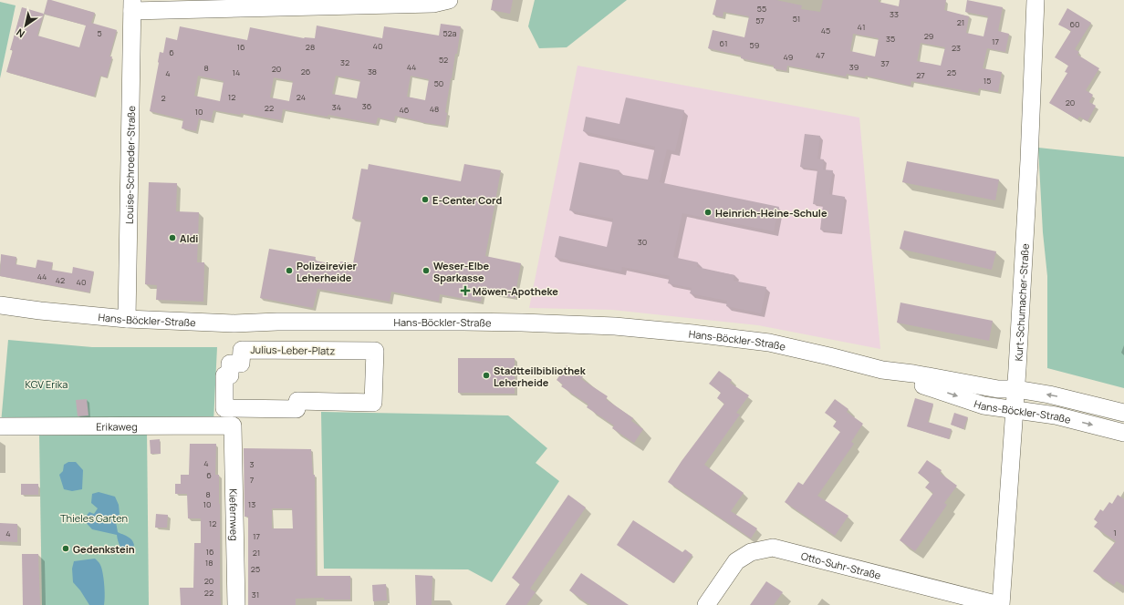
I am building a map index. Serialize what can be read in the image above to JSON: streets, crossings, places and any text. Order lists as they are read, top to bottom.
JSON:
{
  "streets": {
    "street": [
      "Louise-Schroeder-Straße",
      "Kurt-Schumacher-Straße",
      "Hans-Böckler-Straße",
      "Julius-Leber-Platz",
      "Erikaweg",
      "Kiefernweg",
      "Otto-Suhr-Straße"
    ]
  },
  "crossings": [
    ["Louise-Schroeder-Straße", "Hans-Böckler-Straße"],
    ["Kurt-Schumacher-Straße", "Hans-Böckler-Straße"],
    ["Kurt-Schumacher-Straße", "Otto-Suhr-Straße"],
    ["Erikaweg", "Kiefernweg"]
  ],
  "parks": ["KGV Erika", "Thieles Garten"],
  "places": {
    "other": [
      "E-Center Cord",
      "Heinrich-Heine-Schule",
      "Aldi",
      "Polizeirevier Leherheide",
      "Weser-Elbe Sparkasse",
      "Stadtteilbibliothek Leherheide",
      "Gedenkstein"
    ],
    "health": ["Möwen-Apotheke"]
  },
  "house_numbers": [
    "55",
    "33",
    "51",
    "57",
    "21",
    "60",
    "41",
    "45",
    "5",
    "52a",
    "29",
    "35",
    "17",
    "61",
    "59",
    "40",
    "16",
    "28",
    "23",
    "6",
    "47",
    "49",
    "52",
    "32",
    "37",
    "44",
    "39",
    "8",
    "20",
    "26",
    "38",
    "14",
    "25",
    "4",
    "27",
    "15",
    "50",
    "12",
    "24",
    "2",
    "20",
    "36",
    "34",
    "22",
    "48",
    "46",
    "10",
    "30",
    "44",
    "42",
    "40",
    "4",
    "3",
    "6",
    "7",
    "8",
    "10",
    "13",
    "12",
    "1",
    "4",
    "17",
    "16",
    "21",
    "18",
    "25",
    "20",
    "22",
    "31"
  ],
  "north": "bottom left"
}
